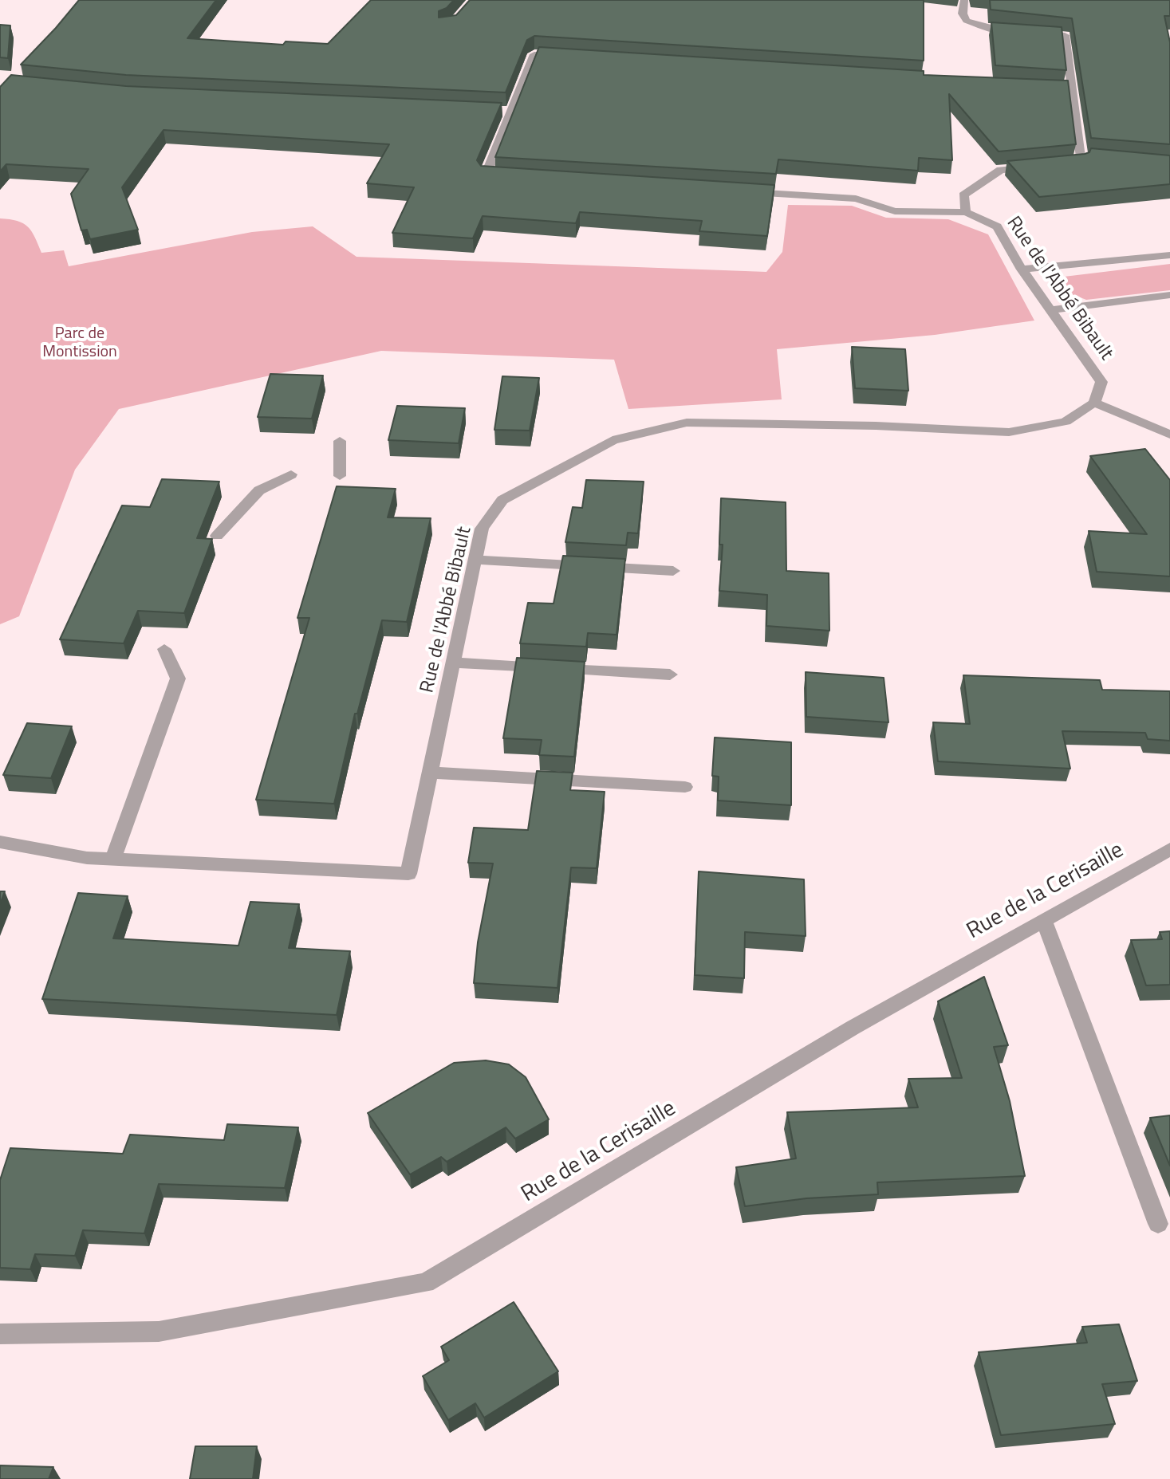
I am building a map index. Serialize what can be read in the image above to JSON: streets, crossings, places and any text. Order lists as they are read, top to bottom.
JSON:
{
  "streets": {
    "street": ["Rue de l'Abbé Bibault", "Rue de la Cerisaille"]
  },
  "parks": ["Parc de Montission"]
}
